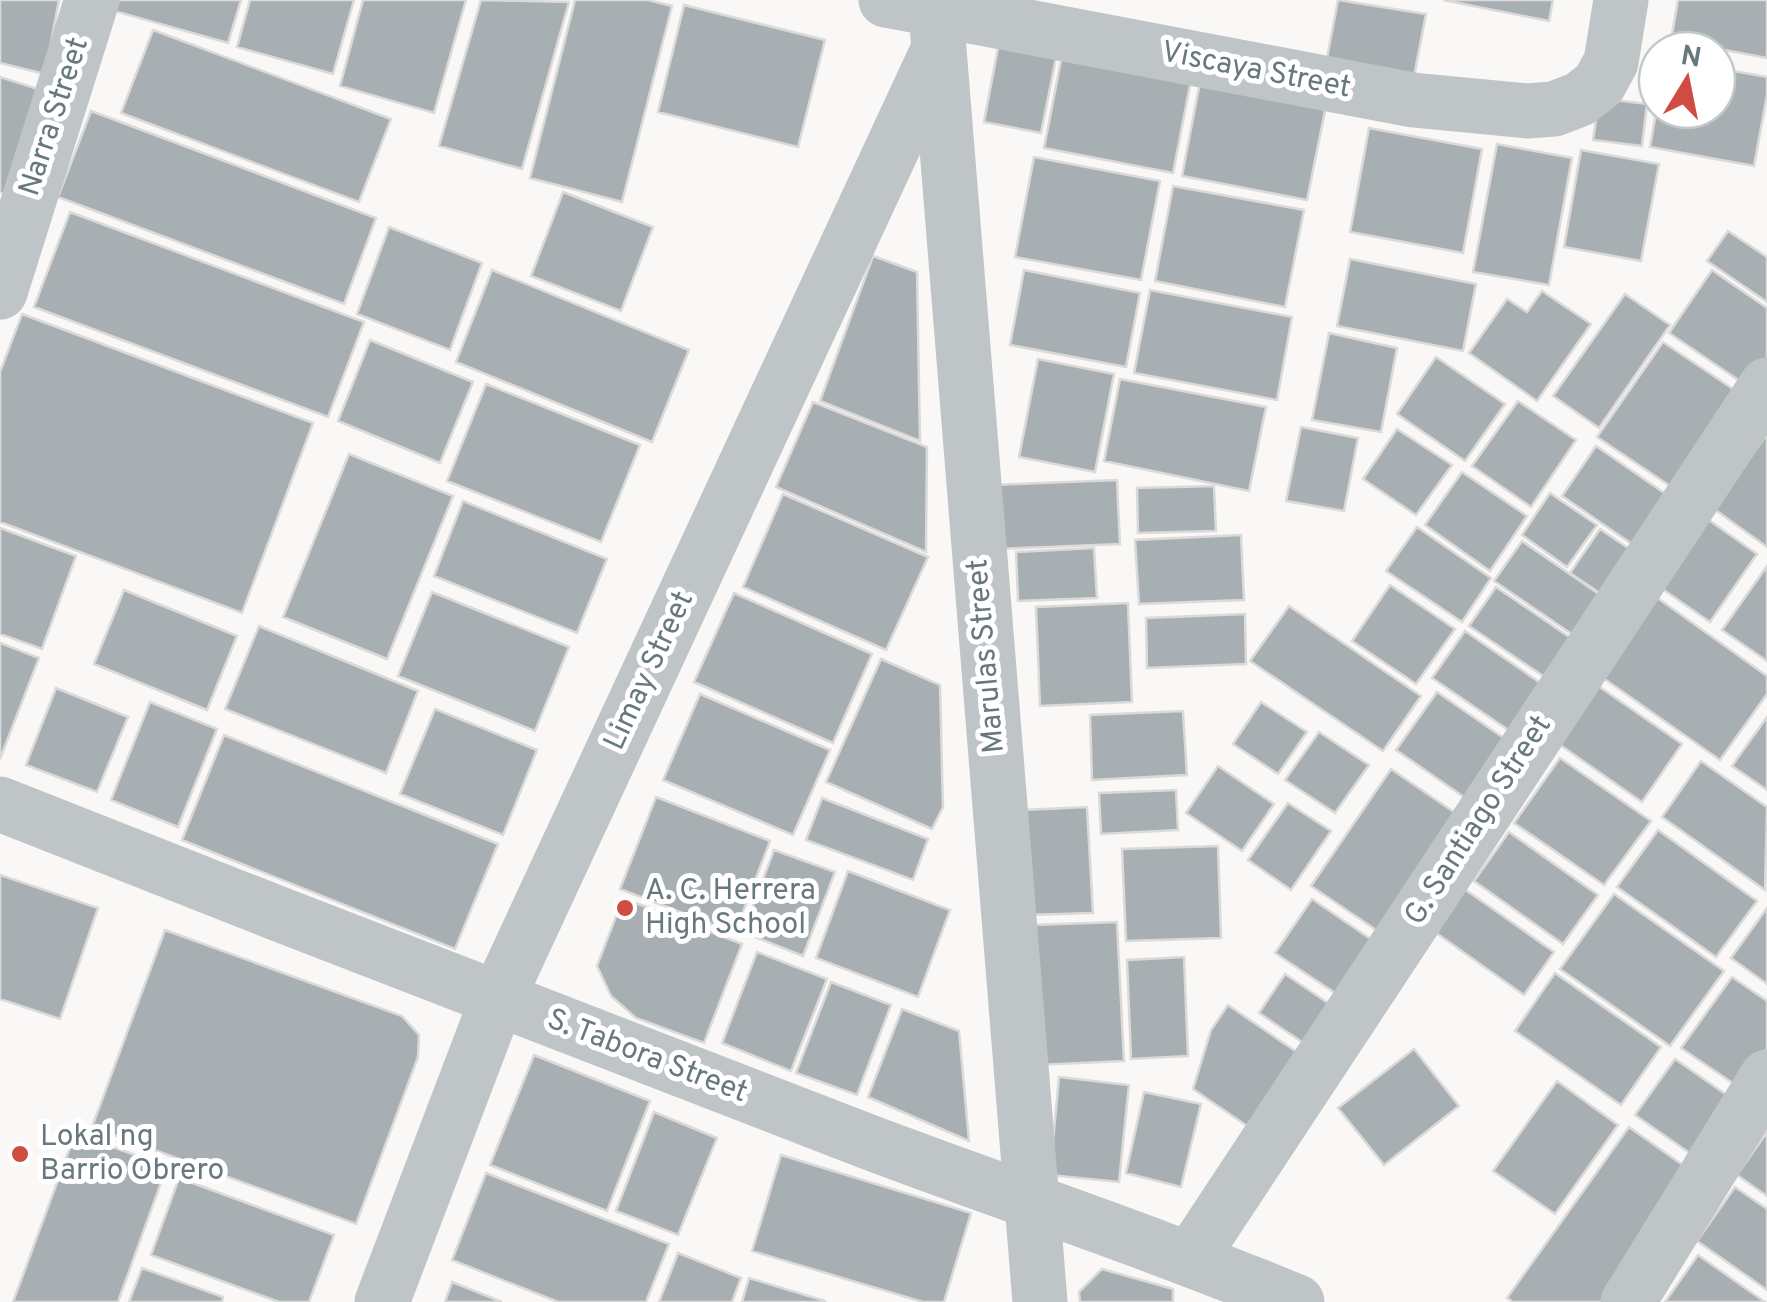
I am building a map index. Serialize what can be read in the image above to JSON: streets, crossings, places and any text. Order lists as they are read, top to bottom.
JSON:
{
  "streets": {
    "street": [
      "Viscaya Street",
      "Narra Street",
      "Marulas Street",
      "Limay Street",
      "G. Santiago Street",
      "S. Tabora Street"
    ]
  },
  "crossings": [
    ["Viscaya Street", "Marulas Street"],
    ["Viscaya Street", "Limay Street"],
    ["Marulas Street", "Limay Street"],
    ["Marulas Street", "S. Tabora Street"],
    ["Limay Street", "S. Tabora Street"],
    ["G. Santiago Street", "S. Tabora Street"]
  ],
  "places": ["A. C. Herrera High School", "Lokal ng Barrio Obrero"],
  "north": "top"
}
